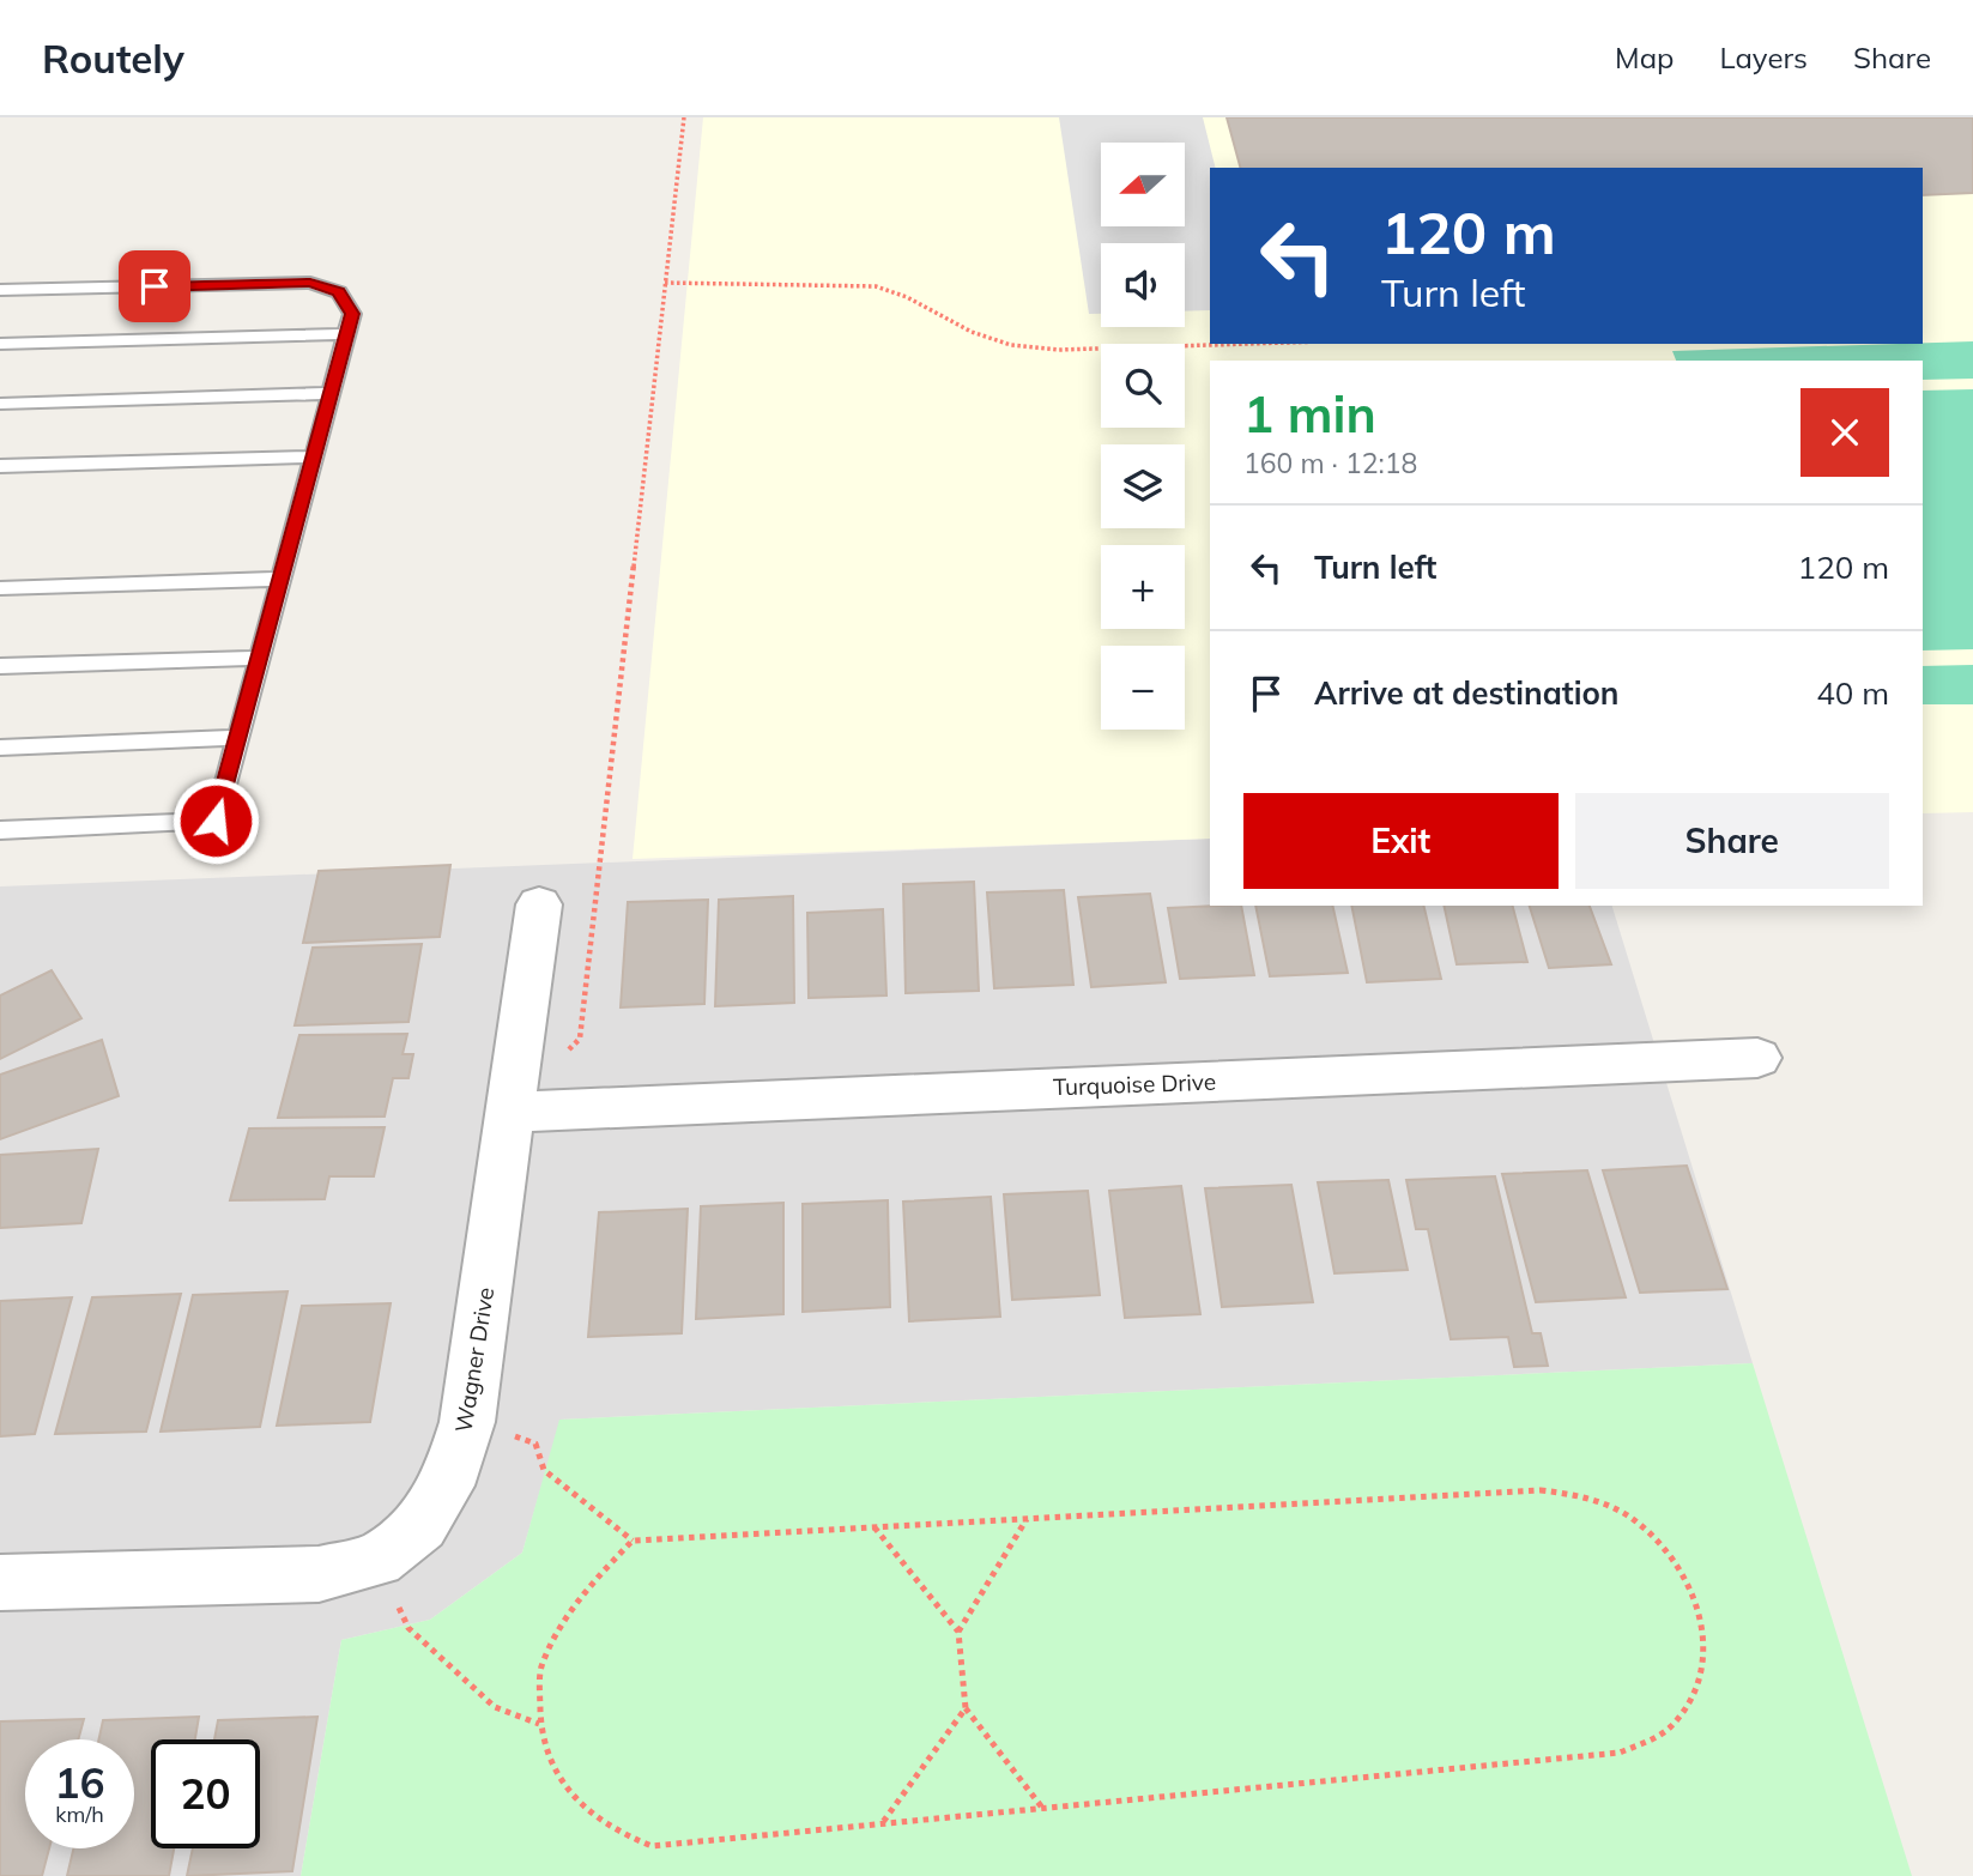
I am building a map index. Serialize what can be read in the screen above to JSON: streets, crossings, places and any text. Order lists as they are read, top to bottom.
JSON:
{
  "streets": {
    "street": ["Turquoise Drive", "Wagner Drive"]
  },
  "crossings": [
    ["Turquoise Drive", "Wagner Drive"]
  ],
  "north": "left",
  "page": {
    "header": "Routely",
    "nav": ["Map", "Layers", "Share"],
    "map_buttons": ["+", "−"],
    "turn": ["120 m", "Turn left"],
    "heading": ["1 min", "160 m · 12:18"],
    "list": [
      {
        "name": "Turn left",
        "value": "120 m"
      },
      {
        "name": "Arrive at destination",
        "value": "40 m"
      }
    ],
    "buttons": ["Exit", "Share"],
    "speed": "16 km/h",
    "limit": "20"
  }
}
